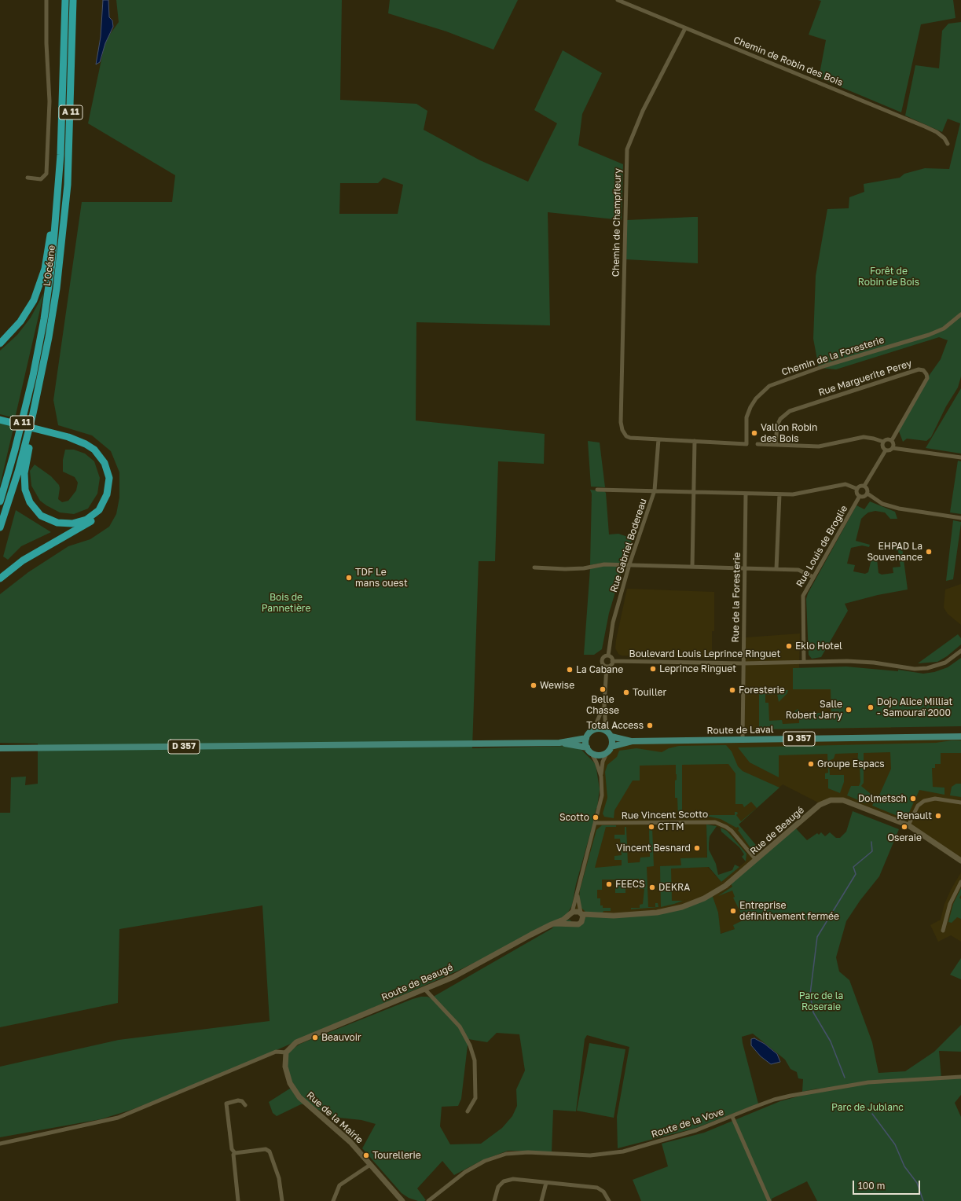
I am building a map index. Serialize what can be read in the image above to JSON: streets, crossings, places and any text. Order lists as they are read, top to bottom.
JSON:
{
  "streets": {
    "highway": ["A 11", "L’Océane"],
    "main road": ["Route de Laval", "D 357"],
    "street": [
      "Chemin de Robin des Bois",
      "Chemin de Champfleury",
      "Chemin de la Foresterie",
      "Rue Marguerite Perey",
      "Rue Gabriel Bodereau",
      "Rue Louis de Broglie",
      "Rue de la Foresterie",
      "Boulevard Louis Leprince Ringuet",
      "Rue Vincent Scotto",
      "Rue de Beaugé",
      "Route de Beaugé",
      "Rue de la Mairie",
      "Route de la Vove"
    ]
  },
  "crossings": [
    ["Chemin de Robin des Bois", "Chemin de Champfleury"],
    ["Chemin de Champfleury", "Rue Gabriel Bodereau"],
    ["Rue Gabriel Bodereau", "Boulevard Louis Leprince Ringuet"],
    ["Rue Louis de Broglie", "Boulevard Louis Leprince Ringuet"],
    ["Rue de la Foresterie", "Boulevard Louis Leprince Ringuet"],
    ["Rue de la Foresterie", "Route de Laval"],
    ["Route de Laval", "D 357"],
    ["Rue Vincent Scotto", "Rue de Beaugé"],
    ["Rue de Beaugé", "Route de Beaugé"],
    ["Route de Beaugé", "Rue de la Mairie"]
  ],
  "parks": [
    "Forêt de Robin de Bois",
    "Bois de Pannetière",
    "Parc de la Roseraie",
    "Parc de Jublanc"
  ],
  "places": [
    "Vallon Robin des Bois",
    "EHPAD La Souvenance",
    "TDF Le mans ouest",
    "Eklo Hotel",
    "Leprince Ringuet",
    "La Cabane",
    "Wewise",
    "Belle Chasse",
    "Foresterie",
    "Touiller",
    "Dojo Alice Milliat - Samouraï 2000",
    "Salle Robert Jarry",
    "Total Access",
    "Groupe Espacs",
    "Dolmetsch",
    "Renault",
    "Scotto",
    "CTTM",
    "Oseraie",
    "Vincent Besnard",
    "FEECS",
    "DEKRA",
    "Entreprise définitivement fermée",
    "Beauvoir",
    "Tourellerie"
  ],
  "scale_bar": "100 m"
}
